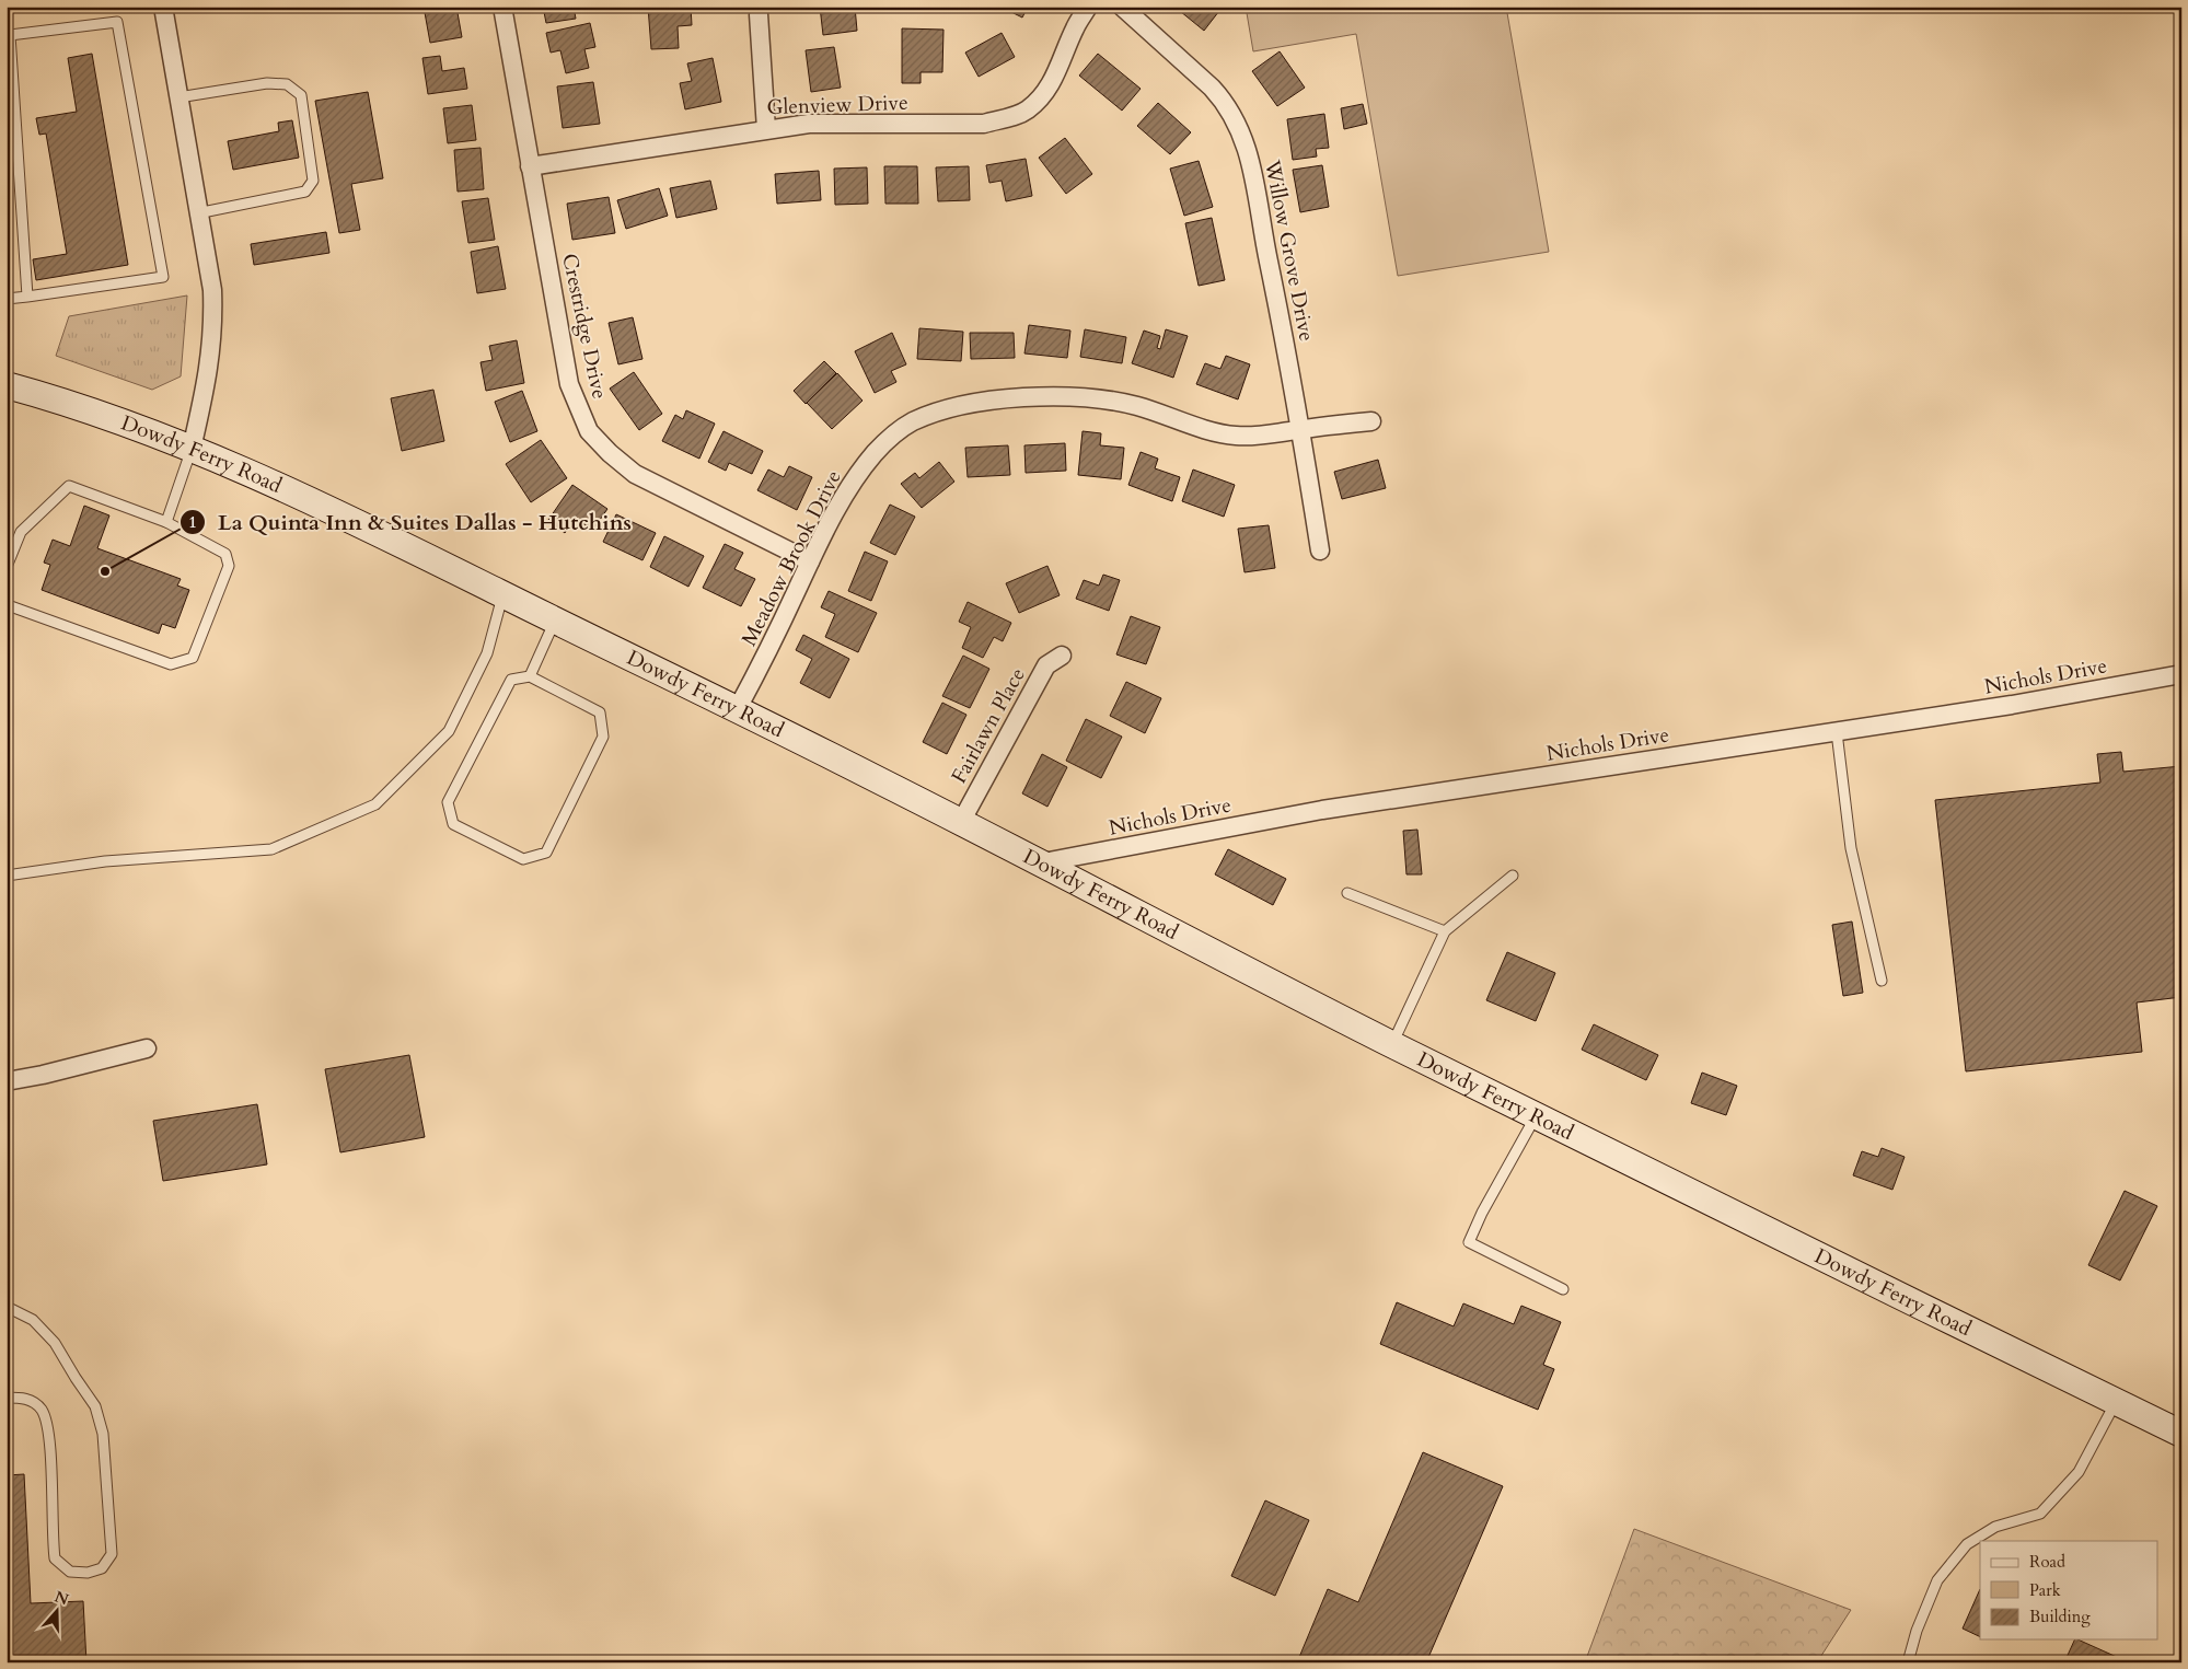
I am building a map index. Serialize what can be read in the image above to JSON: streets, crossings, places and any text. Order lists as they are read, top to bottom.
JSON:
{
  "streets": {
    "street": [
      "Glenview Drive",
      "Willow Grove Drive",
      "Crestridge Drive",
      "Dowdy Ferry Road",
      "Meadow Brook Drive",
      "Nichols Drive",
      "Fairlawn Place"
    ]
  },
  "crossings": [
    ["Glenview Drive", "Crestridge Drive"],
    ["Willow Grove Drive", "Meadow Brook Drive"],
    ["Crestridge Drive", "Meadow Brook Drive"],
    ["Dowdy Ferry Road", "Meadow Brook Drive"],
    ["Dowdy Ferry Road", "Nichols Drive"],
    ["Dowdy Ferry Road", "Fairlawn Place"]
  ],
  "places": ["La Quinta Inn & Suites Dallas - Hutchins"],
  "legend": ["Road", "Park", "Building"],
  "north": "top"
}
